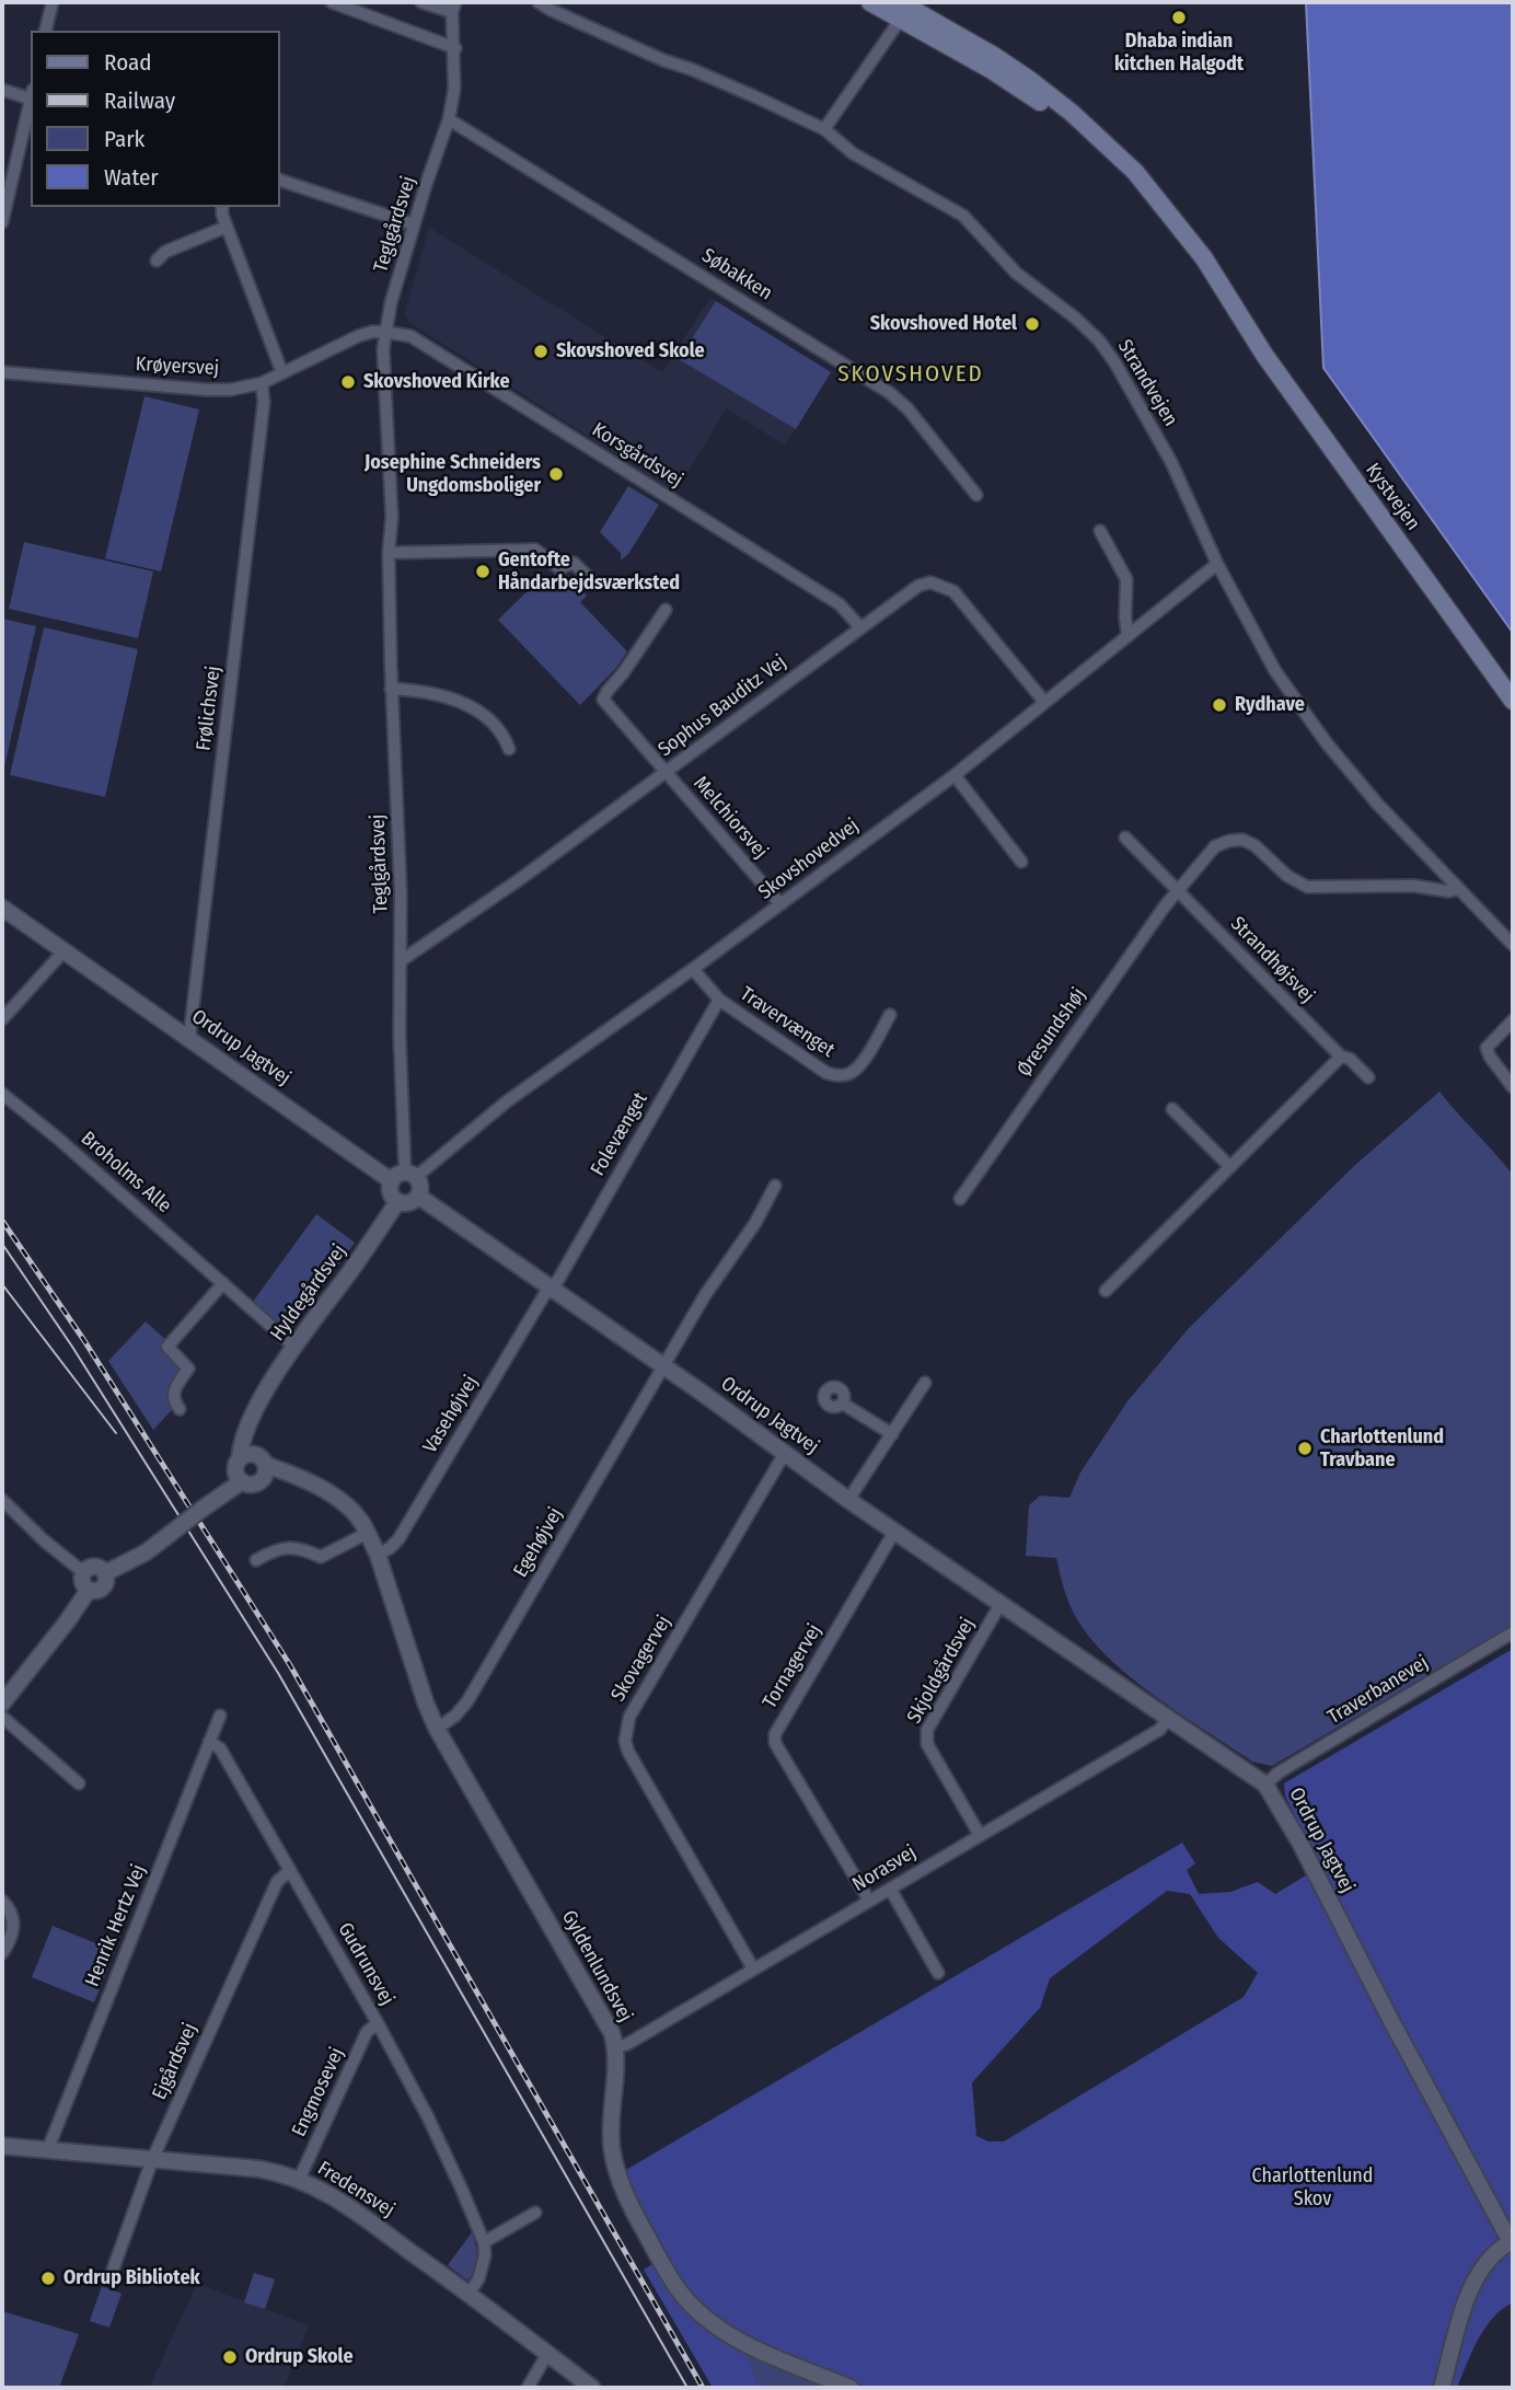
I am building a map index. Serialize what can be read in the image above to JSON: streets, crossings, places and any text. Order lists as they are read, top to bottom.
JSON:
{
  "streets": {
    "main road": ["Kystvejen"],
    "street": [
      "Teglgårdsvej",
      "Søbakken",
      "Krøyersvej",
      "Strandvejen",
      "Korsgårdsvej",
      "Sophus Bauditz Vej",
      "Frølichsvej",
      "Melchiorsvej",
      "Skovshovedvej",
      "Strandhøjsvej",
      "Travervænget",
      "Øresundshøj",
      "Ordrup Jagtvej",
      "Folevænget",
      "Broholms Alle",
      "Hyldegårdsvej",
      "Vasehøjvej",
      "Egehøjvej",
      "Skovagervej",
      "Tornagervej",
      "Skjoldgårdsvej",
      "Traverbanevej",
      "Norasvej",
      "Henrik Hertz Vej",
      "Gudrunsvej",
      "Gyldenlundsvej",
      "Ejgårdsvej",
      "Engmosevej",
      "Fredensvej"
    ]
  },
  "crossings": [
    ["Teglgårdsvej", "Søbakken"],
    ["Teglgårdsvej", "Krøyersvej"],
    ["Teglgårdsvej", "Korsgårdsvej"],
    ["Teglgårdsvej", "Sophus Bauditz Vej"],
    ["Teglgårdsvej", "Skovshovedvej"],
    ["Teglgårdsvej", "Ordrup Jagtvej"],
    ["Teglgårdsvej", "Hyldegårdsvej"],
    ["Krøyersvej", "Korsgårdsvej"],
    ["Krøyersvej", "Frølichsvej"],
    ["Strandvejen", "Skovshovedvej"],
    ["Strandvejen", "Øresundshøj"],
    ["Korsgårdsvej", "Sophus Bauditz Vej"],
    ["Sophus Bauditz Vej", "Melchiorsvej"],
    ["Sophus Bauditz Vej", "Skovshovedvej"],
    ["Frølichsvej", "Ordrup Jagtvej"],
    ["Melchiorsvej", "Skovshovedvej"],
    ["Skovshovedvej", "Travervænget"],
    ["Skovshovedvej", "Ordrup Jagtvej"],
    ["Skovshovedvej", "Hyldegårdsvej"],
    ["Strandhøjsvej", "Øresundshøj"],
    ["Travervænget", "Folevænget"],
    ["Ordrup Jagtvej", "Folevænget"],
    ["Ordrup Jagtvej", "Hyldegårdsvej"],
    ["Ordrup Jagtvej", "Vasehøjvej"],
    ["Ordrup Jagtvej", "Egehøjvej"],
    ["Ordrup Jagtvej", "Skovagervej"],
    ["Ordrup Jagtvej", "Tornagervej"],
    ["Ordrup Jagtvej", "Skjoldgårdsvej"],
    ["Ordrup Jagtvej", "Traverbanevej"],
    ["Ordrup Jagtvej", "Norasvej"],
    ["Folevænget", "Vasehøjvej"],
    ["Broholms Alle", "Hyldegårdsvej"],
    ["Vasehøjvej", "Gyldenlundsvej"],
    ["Egehøjvej", "Gyldenlundsvej"],
    ["Skovagervej", "Norasvej"],
    ["Tornagervej", "Norasvej"],
    ["Skjoldgårdsvej", "Norasvej"],
    ["Norasvej", "Gyldenlundsvej"],
    ["Henrik Hertz Vej", "Gudrunsvej"],
    ["Henrik Hertz Vej", "Fredensvej"],
    ["Gudrunsvej", "Ejgårdsvej"],
    ["Gudrunsvej", "Engmosevej"],
    ["Ejgårdsvej", "Fredensvej"],
    ["Engmosevej", "Fredensvej"]
  ],
  "districts": ["SKOVSHOVED"],
  "parks": ["Charlottenlund Skov"],
  "places": [
    "Dhaba indian kitchen Halgodt",
    "Skovshoved Hotel",
    "Skovshoved Skole",
    "Skovshoved Kirke",
    "Josephine Schneiders Ungdomsboliger",
    "Gentofte Håndarbejdsværksted",
    "Rydhave",
    "Charlottenlund Travbane",
    "Ordrup Bibliotek",
    "Ordrup Skole"
  ],
  "legend": [
    "Road",
    "Railway",
    "Park",
    "Water"
  ]
}
